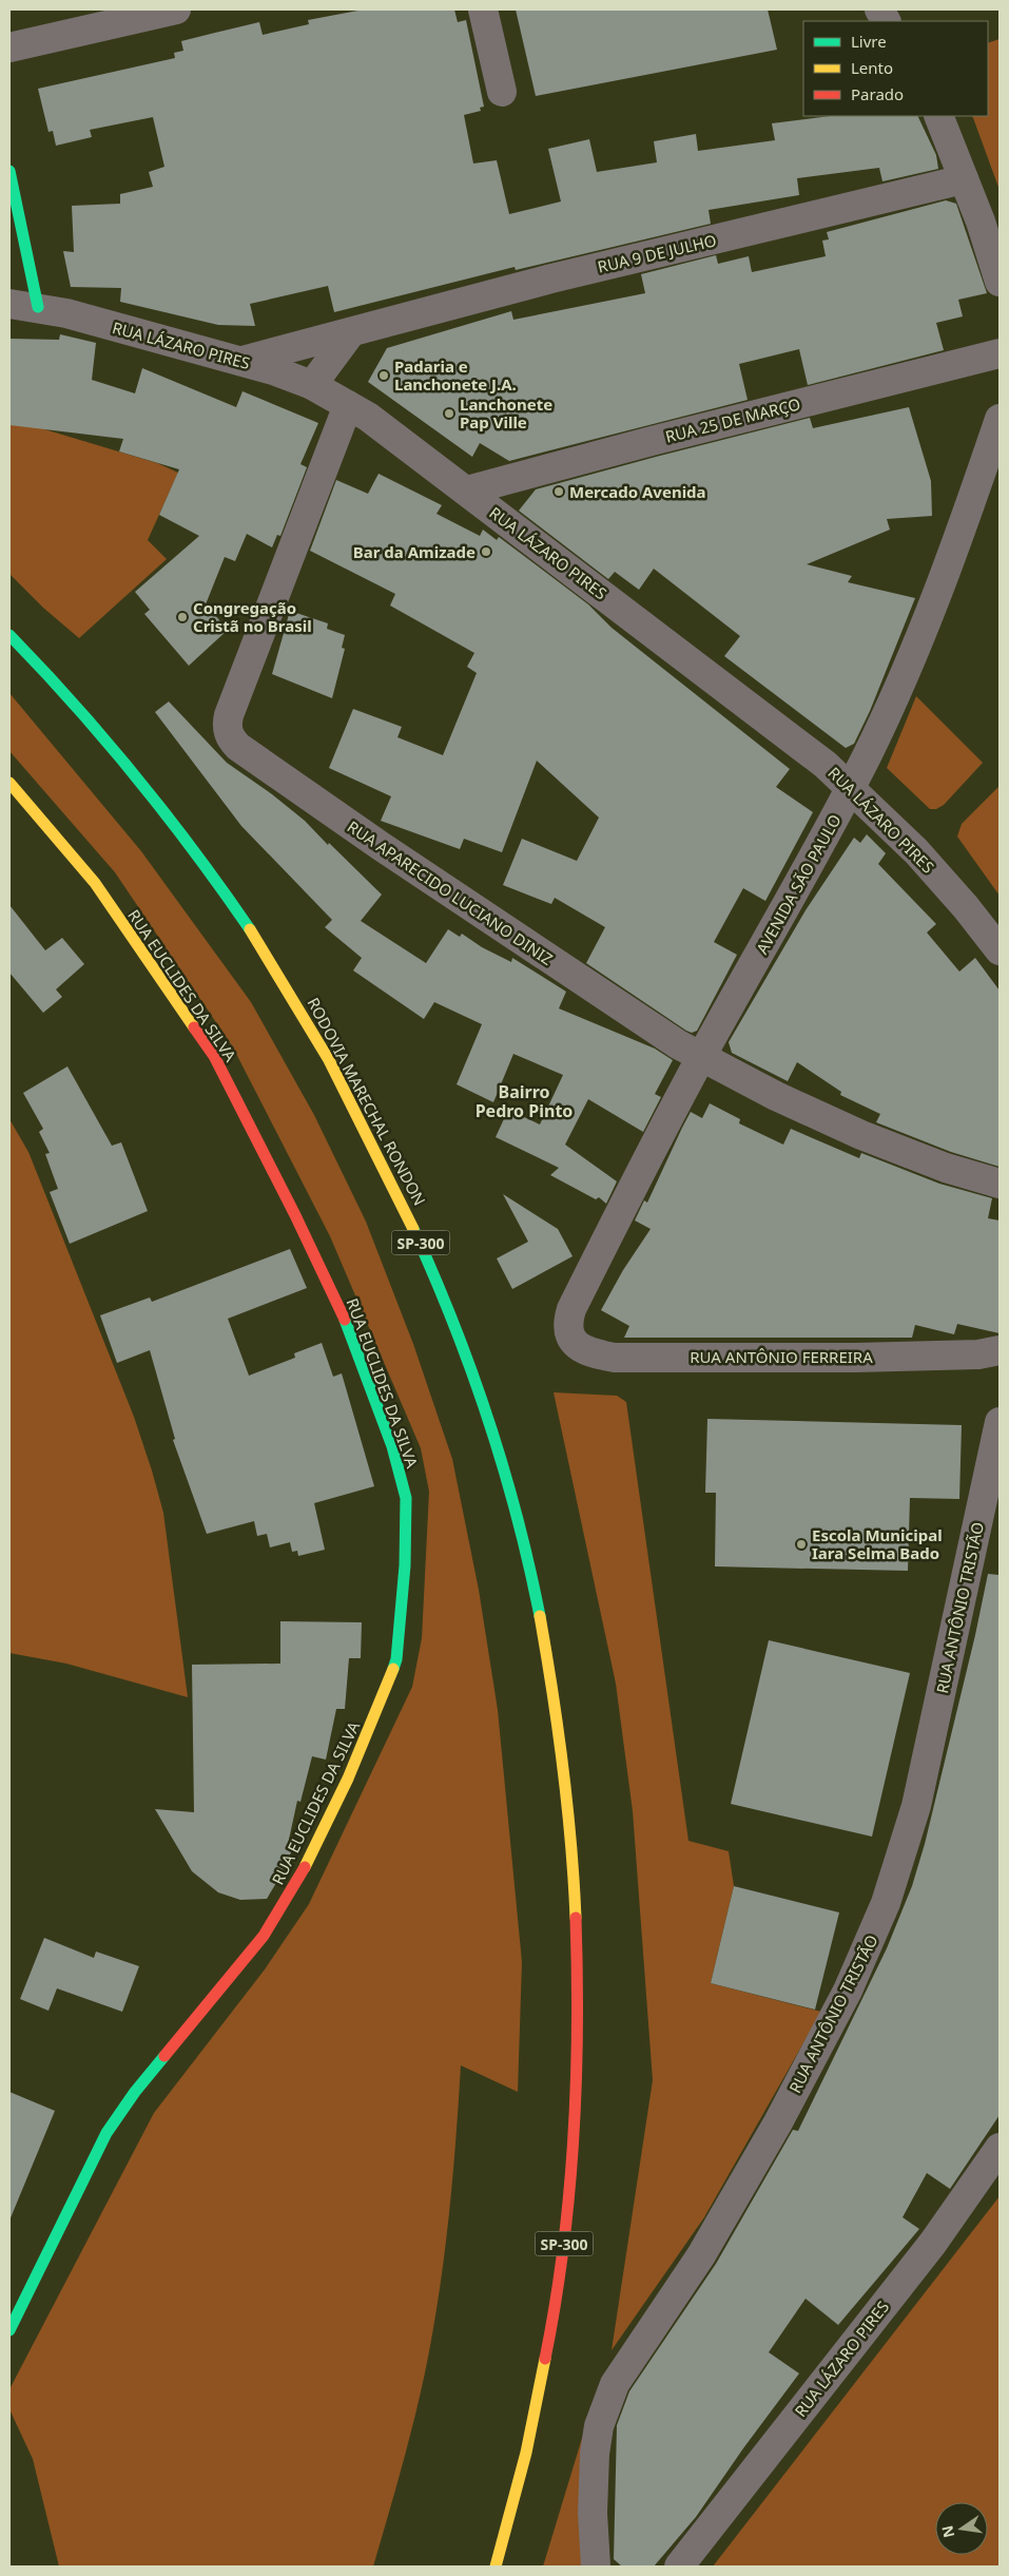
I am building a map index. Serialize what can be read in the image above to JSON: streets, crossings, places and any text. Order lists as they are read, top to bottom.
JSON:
{
  "streets": {
    "main road": ["RUA EUCLIDES DA SILVA", "RODOVIA MARECHAL RONDON", "SP-300"],
    "street": [
      "RUA 9 DE JULHO",
      "RUA LÁZARO PIRES",
      "RUA 25 DE MARÇO",
      "AVENIDA SÃO PAULO",
      "RUA APARECIDO LUCIANO DINIZ",
      "RUA ANTÔNIO FERREIRA",
      "RUA ANTÔNIO TRISTÃO"
    ]
  },
  "crossings": [
    ["RUA 9 DE JULHO", "RUA LÁZARO PIRES"],
    ["RUA LÁZARO PIRES", "RUA 25 DE MARÇO"],
    ["RUA LÁZARO PIRES", "AVENIDA SÃO PAULO"],
    ["RUA LÁZARO PIRES", "RUA APARECIDO LUCIANO DINIZ"],
    ["AVENIDA SÃO PAULO", "RUA APARECIDO LUCIANO DINIZ"],
    ["AVENIDA SÃO PAULO", "RUA ANTÔNIO FERREIRA"]
  ],
  "districts": ["Bairro Pedro Pinto"],
  "places": [
    "Padaria e Lanchonete J.A.",
    "Lanchonete Pap Ville",
    "Mercado Avenida",
    "Bar da Amizade",
    "Congregação Cristã no Brasil",
    "Escola Municipal Iara Selma Bado"
  ],
  "legend": ["Livre", "Lento", "Parado"],
  "north": "left"
}
